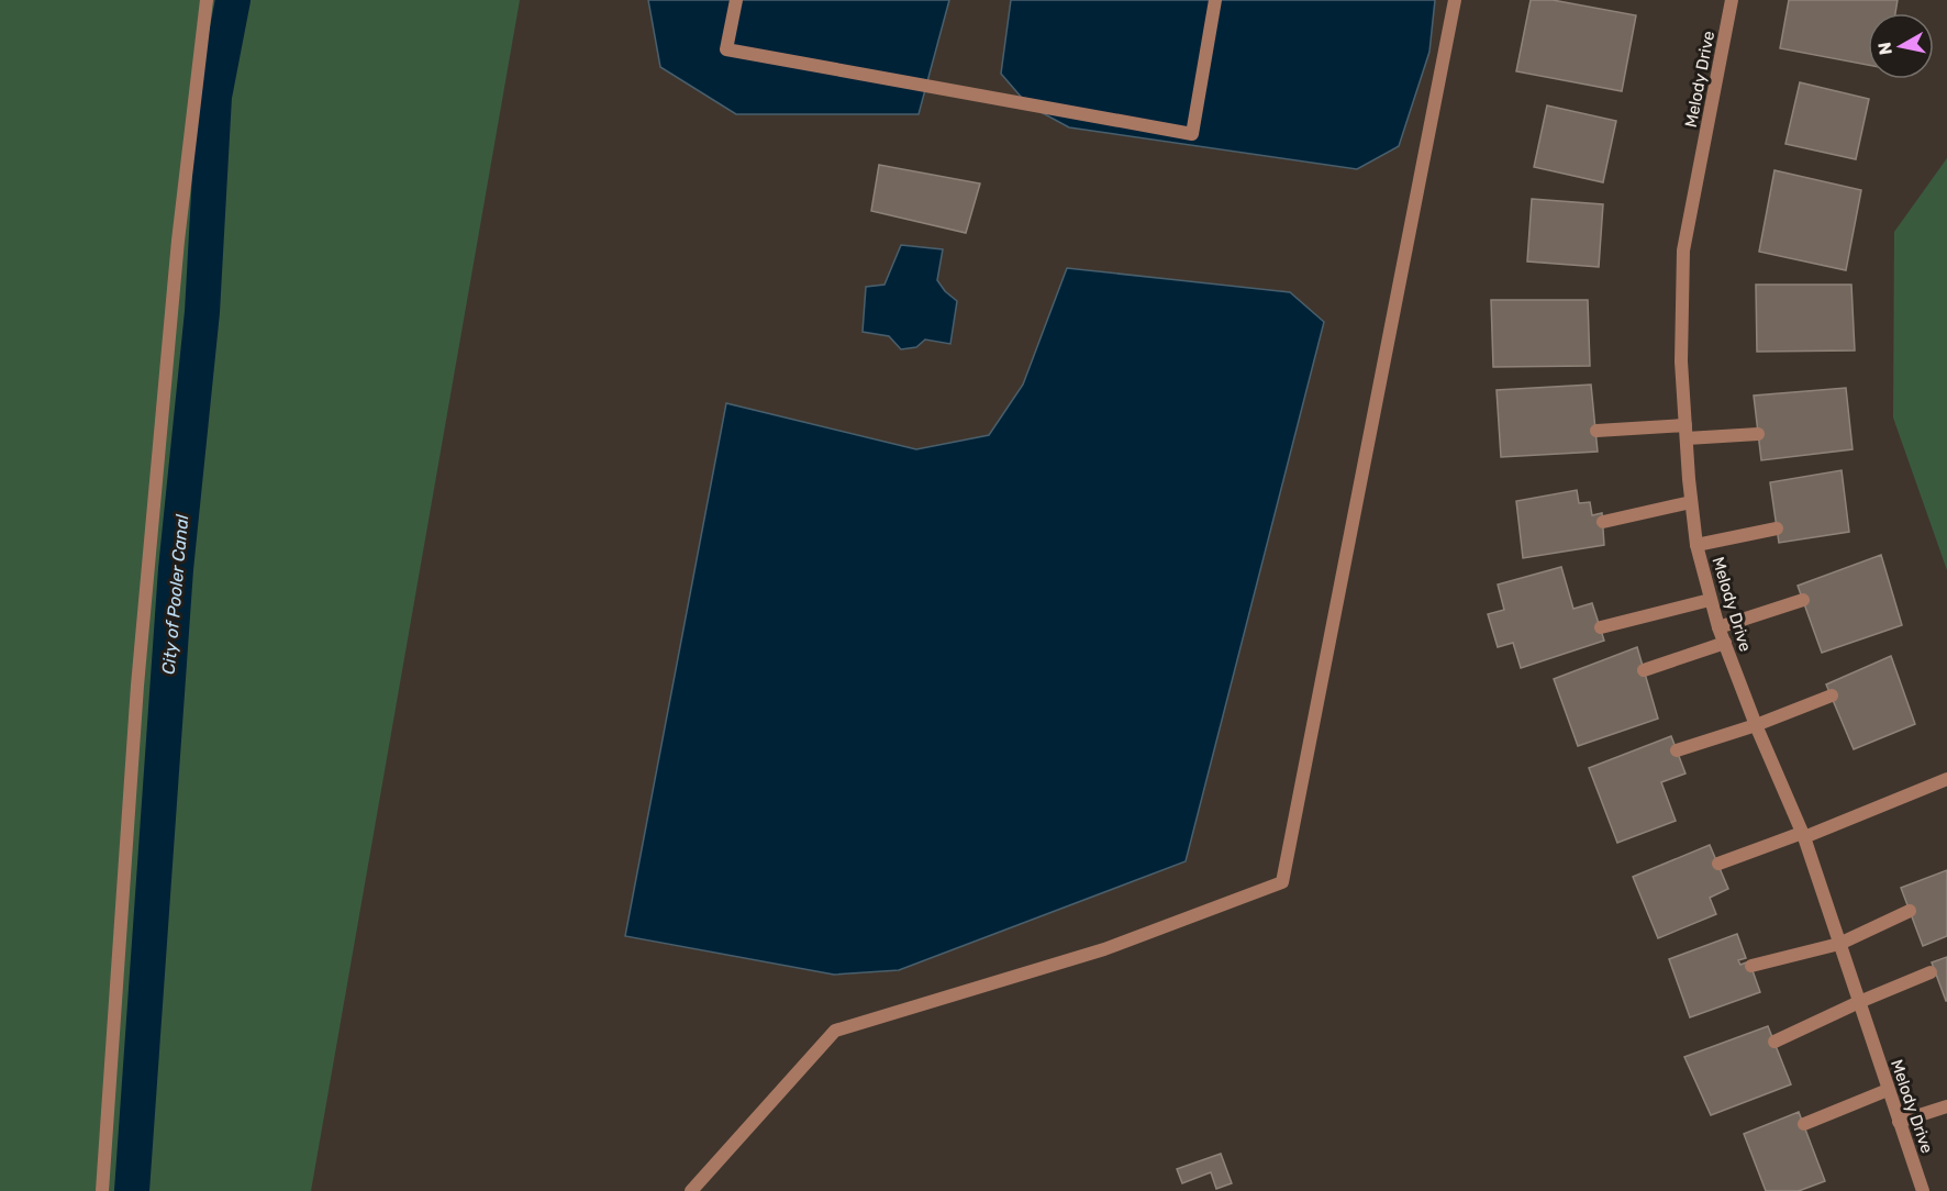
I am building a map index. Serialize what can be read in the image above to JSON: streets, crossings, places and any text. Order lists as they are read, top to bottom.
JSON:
{
  "streets": {
    "street": ["Melody Drive"]
  },
  "water": ["City of Pooler Canal"],
  "north": "left"
}
